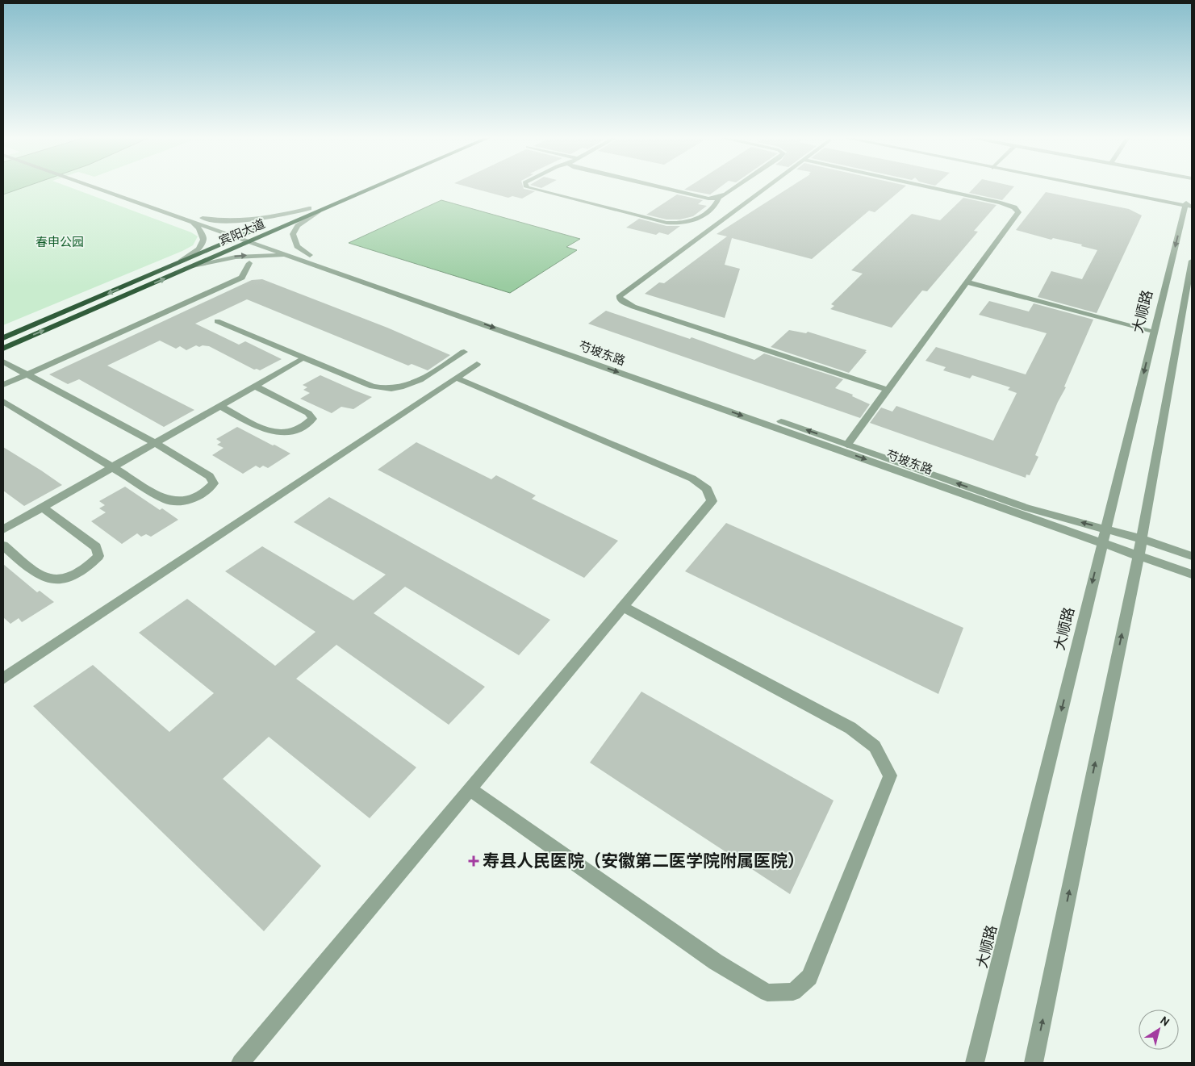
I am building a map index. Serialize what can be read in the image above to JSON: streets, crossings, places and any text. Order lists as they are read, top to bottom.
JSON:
{
  "streets": {
    "highway": ["宾阳大道"],
    "street": ["大顺路", "芍坡东路"]
  },
  "crossings": [
    ["宾阳大道", "芍坡东路"],
    ["大顺路", "芍坡东路"]
  ],
  "parks": ["春申公园"],
  "places": {
    "health": ["寿县人民医院（安徽第二医学院附属医院）"]
  },
  "north": "top right"
}
